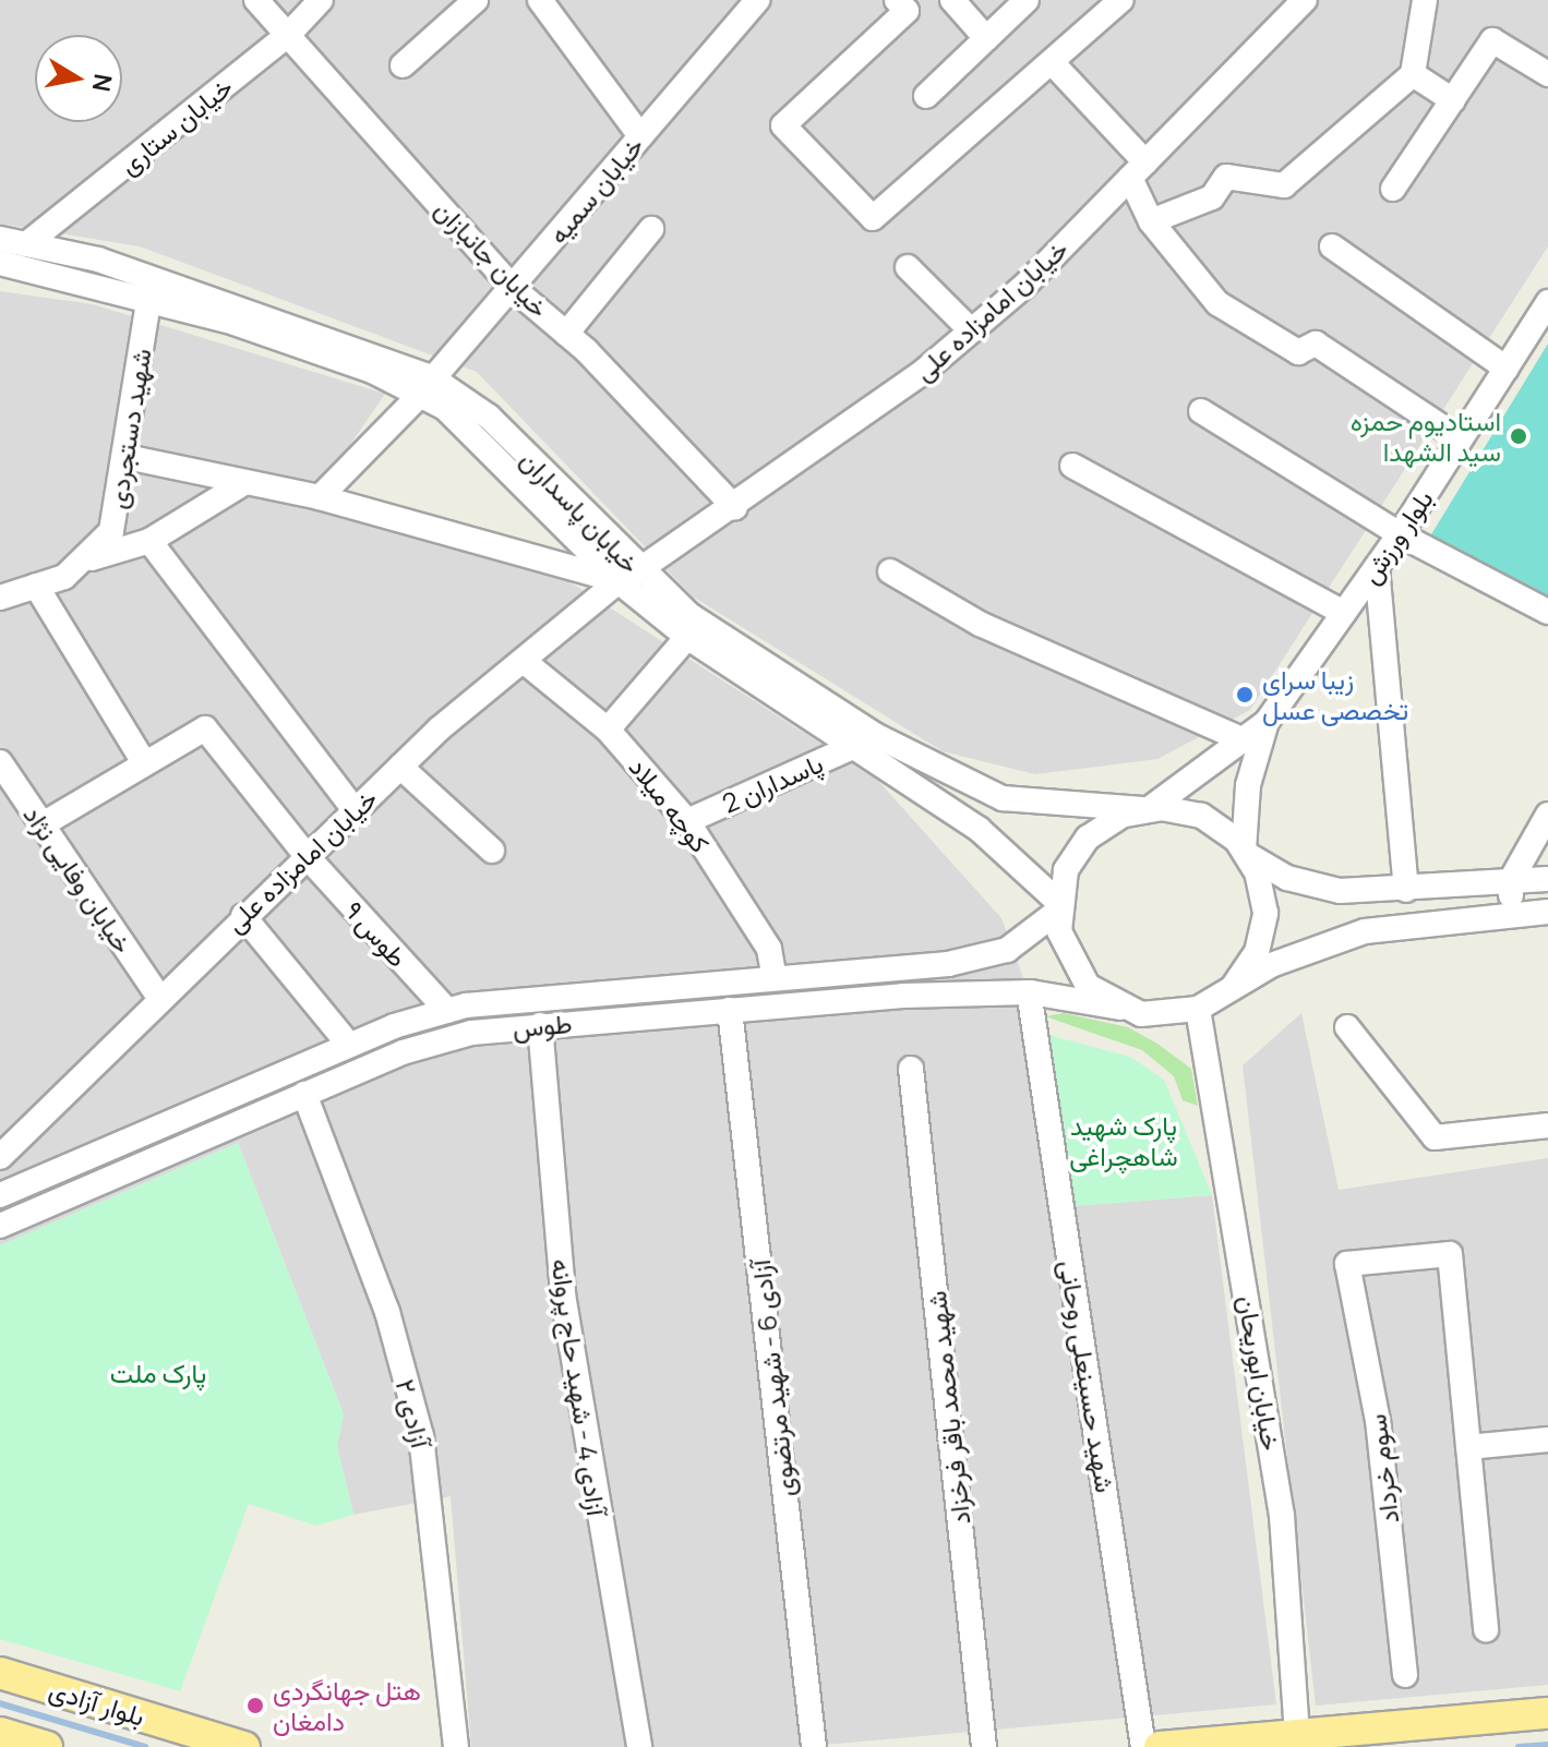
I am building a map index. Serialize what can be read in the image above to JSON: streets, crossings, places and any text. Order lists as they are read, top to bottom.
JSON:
{
  "streets": {
    "main road": ["بلوار آزادی"],
    "street": [
      "خیابان ستاری",
      "خیابان سمیه",
      "خیابان جانبازان",
      "خیابان امامزاده علی",
      "شهید دستجردی",
      "خیابان پاسداران",
      "بلوار ورزش",
      "پاسداران 2",
      "کوچه میلاد",
      "خیابان وفایی نژاد",
      "طوس ۹",
      "طوس",
      "خیابان ابوریحان",
      "شهید حسینعلی روحانی",
      "آزادی 6 - شهید مرتضوی",
      "آزادی 4 - شهید حاج پروانه",
      "شهید محمد باقر فرخزاد",
      "آزادی ۲",
      "سوم خرداد"
    ]
  },
  "crossings": [
    ["خیابان ستاری", "خیابان جانبازان"],
    ["خیابان ستاری", "خیابان پاسداران"],
    ["خیابان سمیه", "خیابان جانبازان"],
    ["خیابان سمیه", "خیابان پاسداران"],
    ["خیابان جانبازان", "خیابان امامزاده علی"],
    ["خیابان امامزاده علی", "خیابان پاسداران"],
    ["خیابان امامزاده علی", "کوچه میلاد"],
    ["خیابان امامزاده علی", "خیابان وفایی نژاد"],
    ["خیابان امامزاده علی", "طوس ۹"],
    ["شهید دستجردی", "خیابان پاسداران"],
    ["خیابان پاسداران", "پاسداران 2"],
    ["خیابان پاسداران", "طوس"],
    ["خیابان پاسداران", "خیابان ابوریحان"],
    ["پاسداران 2", "کوچه میلاد"],
    ["کوچه میلاد", "طوس"],
    ["طوس ۹", "طوس"],
    ["طوس", "خیابان ابوریحان"],
    ["طوس", "آزادی 6 - شهید مرتضوی"],
    ["طوس", "آزادی 4 - شهید حاج پروانه"],
    ["طوس", "آزادی ۲"]
  ],
  "parks": ["پارک شهید شاهچراغی", "پارک ملت"],
  "places": ["استادیوم حمزه سید الشهدا", "زیبا سرای تخصصی عسل", "هتل جهانگردى دامغان"],
  "north": "right"
}
